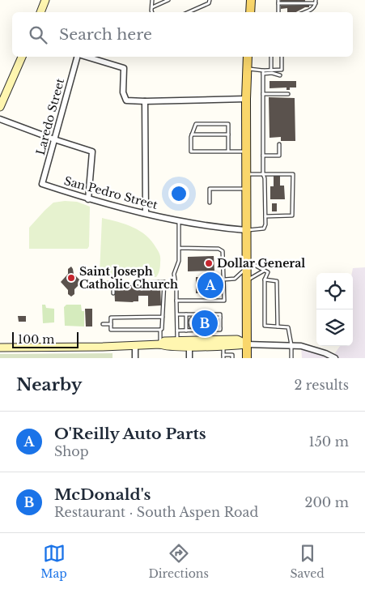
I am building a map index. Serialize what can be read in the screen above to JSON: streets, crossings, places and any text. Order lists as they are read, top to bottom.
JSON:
{
  "streets": {
    "street": ["Laredo Street", "San Pedro Street"]
  },
  "crossings": [
    ["Laredo Street", "San Pedro Street"]
  ],
  "places": ["Dollar General", "Saint Joseph Catholic Church"],
  "scale_bar": "100 m",
  "page": {
    "search": "Search here",
    "pins": ["A", "B"],
    "scale": "100 m",
    "heading": ["Nearby", "2 results"],
    "list": [
      {
        "mark": "A",
        "name": "O'Reilly Auto Parts",
        "note": "Shop",
        "value": "150 m"
      },
      {
        "mark": "B",
        "name": "McDonald's",
        "note": "Restaurant · South Aspen Road",
        "value": "200 m"
      }
    ],
    "nav": ["Map", "Directions", "Saved"]
  }
}
